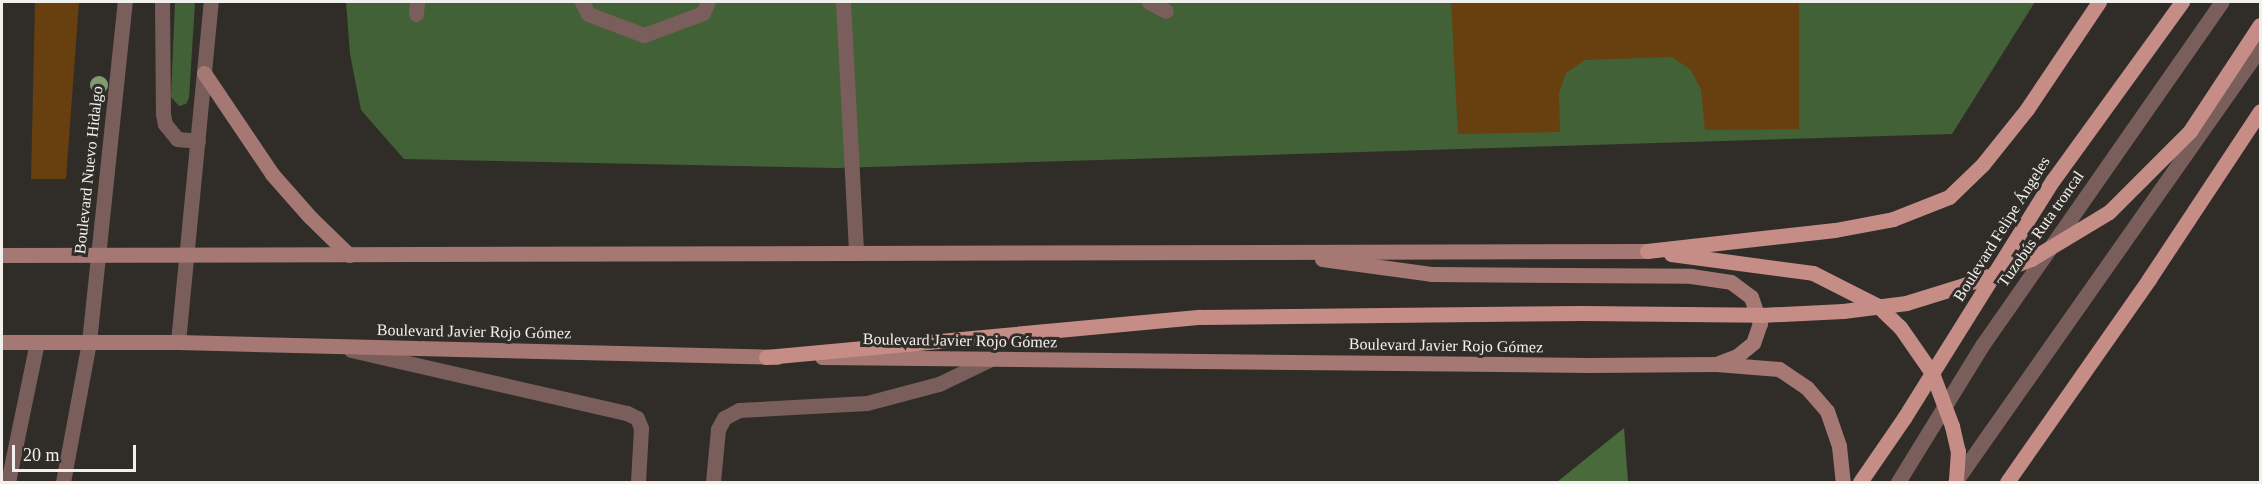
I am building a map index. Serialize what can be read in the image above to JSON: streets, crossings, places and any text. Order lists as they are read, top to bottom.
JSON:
{
  "streets": {
    "main road": ["Boulevard Felipe Ángeles", "Boulevard Javier Rojo Gómez"],
    "street": ["Boulevard Nuevo Hidalgo", "Tuzobús Ruta troncal"]
  },
  "crossings": [
    ["Boulevard Nuevo Hidalgo", "Boulevard Javier Rojo Gómez"]
  ],
  "scale_bar": "20 m"
}
